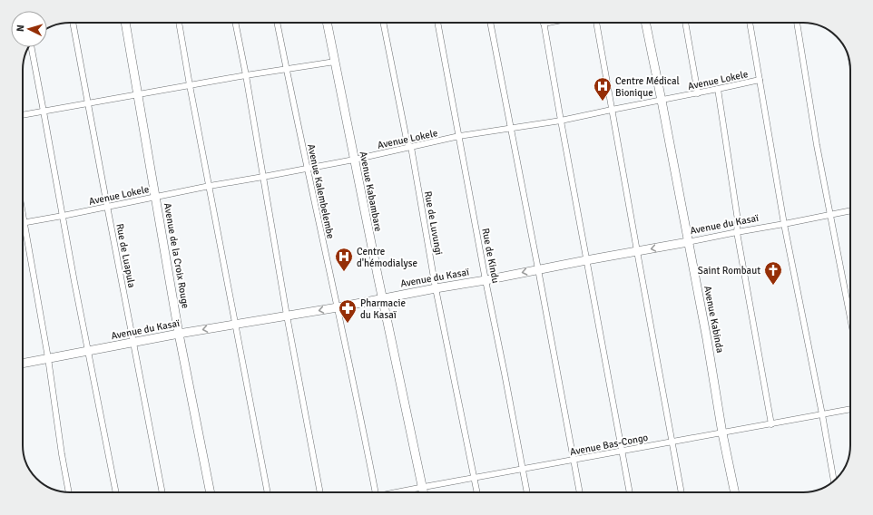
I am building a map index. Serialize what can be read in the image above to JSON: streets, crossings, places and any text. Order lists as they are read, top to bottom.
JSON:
{
  "streets": {
    "street": [
      "Avenue Lokele",
      "Avenue Kalembelembe",
      "Avenue Kabambare",
      "Rue de Luvungi",
      "Avenue du Kasaï",
      "Rue de Luapula",
      "Avenue de la Croix Rouge",
      "Rue de Kindu",
      "Avenue Kabinda",
      "Avenue Bas-Congo"
    ]
  },
  "crossings": [
    ["Avenue Lokele", "Avenue Kalembelembe"],
    ["Avenue Lokele", "Avenue Kabambare"],
    ["Avenue Lokele", "Rue de Luvungi"],
    ["Avenue Lokele", "Rue de Luapula"],
    ["Avenue Lokele", "Avenue de la Croix Rouge"],
    ["Avenue Lokele", "Rue de Kindu"],
    ["Avenue Lokele", "Avenue Kabinda"],
    ["Avenue Kalembelembe", "Avenue du Kasaï"],
    ["Avenue Kabambare", "Avenue du Kasaï"],
    ["Avenue Kabambare", "Avenue Bas-Congo"],
    ["Rue de Luvungi", "Avenue du Kasaï"],
    ["Rue de Luvungi", "Avenue Bas-Congo"],
    ["Avenue du Kasaï", "Rue de Luapula"],
    ["Avenue du Kasaï", "Avenue de la Croix Rouge"],
    ["Avenue du Kasaï", "Rue de Kindu"],
    ["Avenue du Kasaï", "Avenue Kabinda"],
    ["Rue de Kindu", "Avenue Bas-Congo"],
    ["Avenue Kabinda", "Avenue Bas-Congo"]
  ],
  "places": {
    "hospital": ["Centre Médical Bionique", "Centre d'hémodialyse"],
    "church": ["Saint Rombaut"],
    "pharmacy": ["Pharmacie du Kasaï"]
  },
  "north": "left"
}
